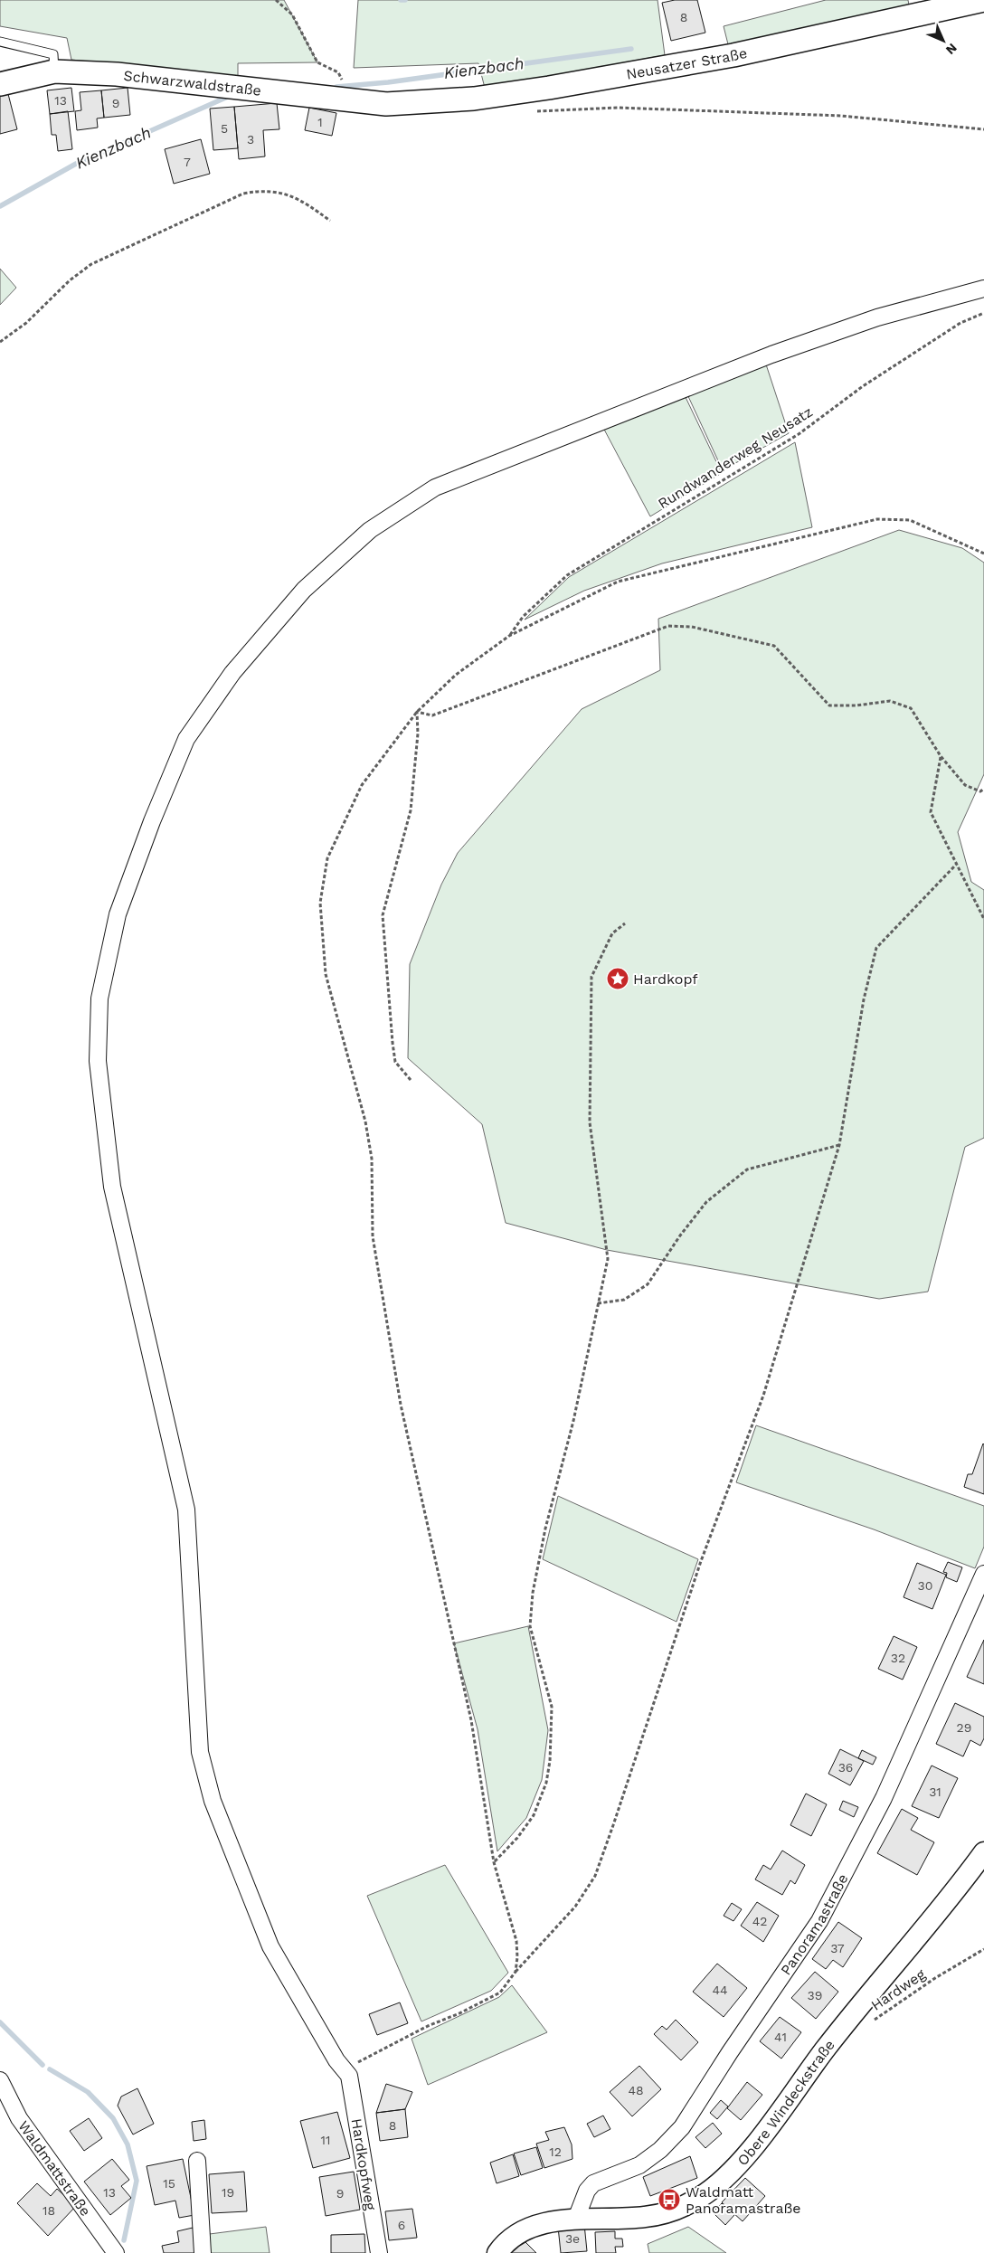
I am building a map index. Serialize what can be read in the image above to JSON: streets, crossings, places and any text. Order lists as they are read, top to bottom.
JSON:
{
  "streets": {
    "main road": ["Neusatzer Straße", "Schwarzwaldstraße"],
    "street": [
      "Panoramastraße",
      "Obere Windeckstraße",
      "Hardkopfweg",
      "Waldmattstraße"
    ],
    "path": ["Rundwanderweg Neusatz", "Hardweg"]
  },
  "crossings": [
    ["Neusatzer Straße", "Schwarzwaldstraße"],
    ["Panoramastraße", "Obere Windeckstraße"]
  ],
  "water": ["Kienzbach"],
  "places": {
    "place": ["Hardkopf"],
    "bus stop": ["Waldmatt Panoramastraße"]
  },
  "house_numbers": [
    "8",
    "13",
    "9",
    "1",
    "5",
    "3",
    "7",
    "30",
    "32",
    "29",
    "36",
    "31",
    "42",
    "37",
    "44",
    "39",
    "41",
    "48",
    "8",
    "11",
    "12",
    "15",
    "13",
    "19",
    "9",
    "18",
    "6",
    "3e"
  ],
  "north": "bottom right"
}
